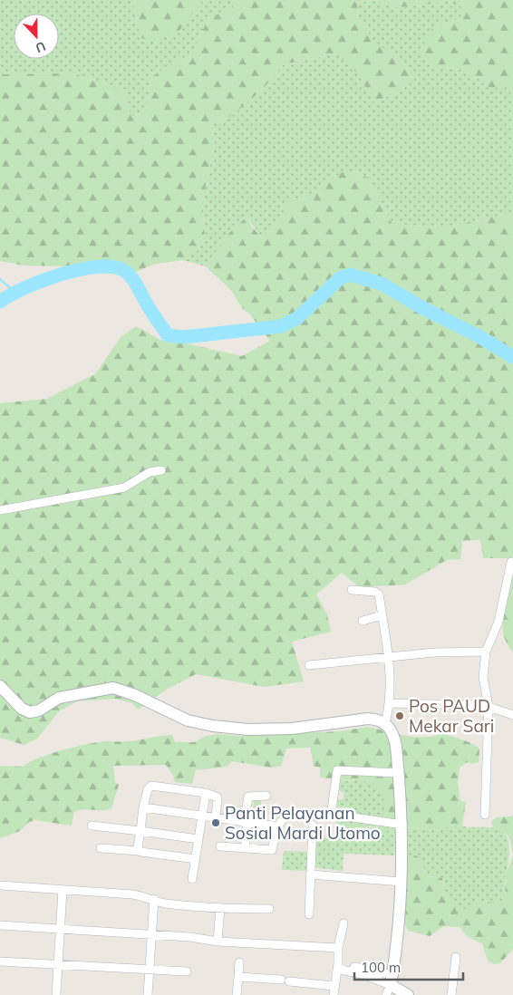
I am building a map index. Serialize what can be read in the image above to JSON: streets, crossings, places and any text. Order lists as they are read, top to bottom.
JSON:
{
  "places": ["Pos PAUD Mekar Sari", "Panti Pelayanan Sosial Mardi Utomo"],
  "scale_bar": "100 m",
  "north": "bottom"
}
